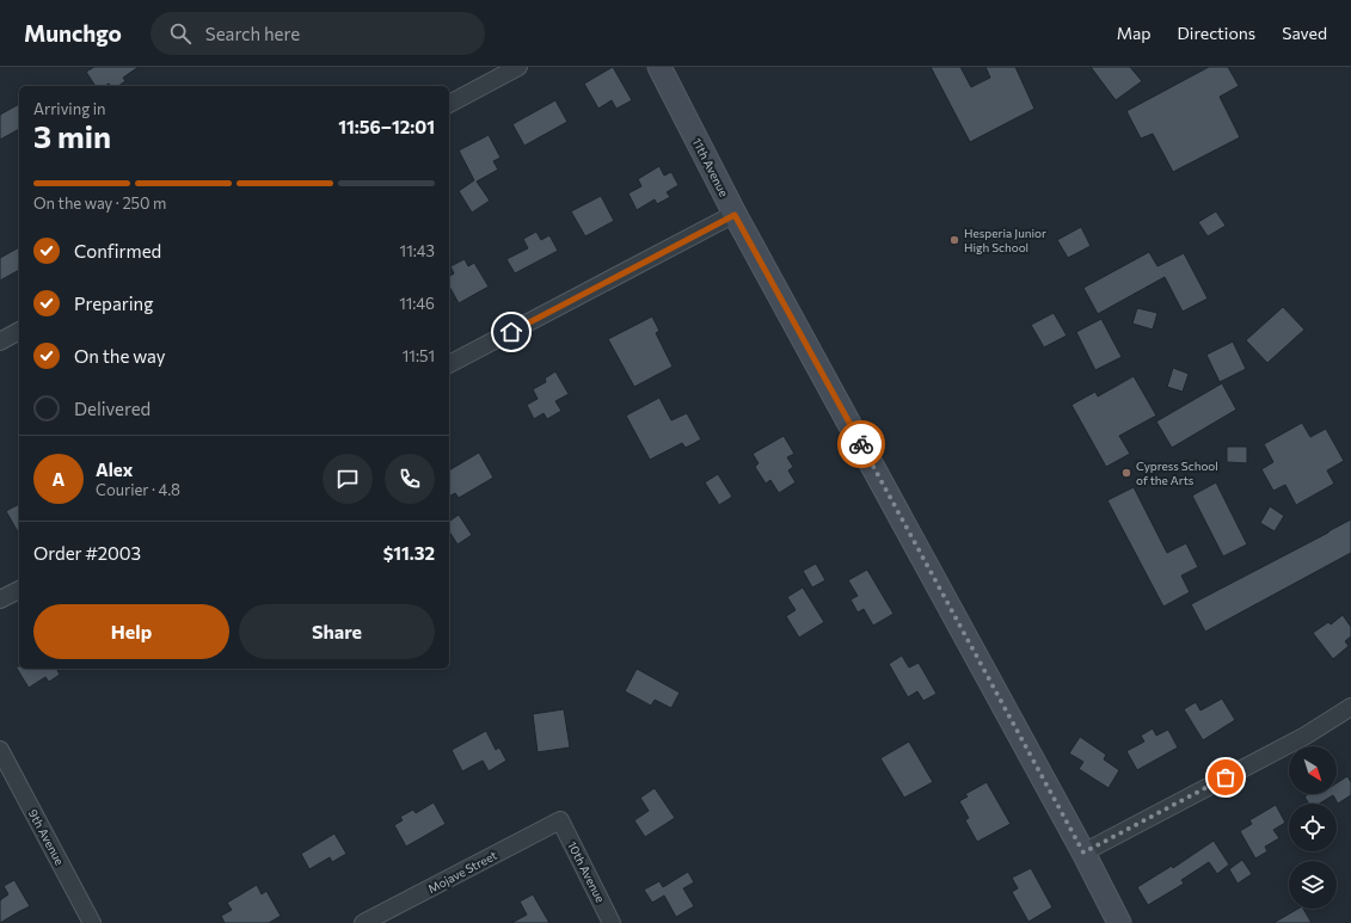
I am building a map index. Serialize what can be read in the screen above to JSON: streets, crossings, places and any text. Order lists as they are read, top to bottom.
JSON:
{
  "streets": {
    "main road": ["11th Avenue"],
    "street": ["9th Avenue", "Mojave Street", "10th Avenue"]
  },
  "crossings": [
    ["Mojave Street", "10th Avenue"]
  ],
  "places": ["Hesperia Junior High School", "Cypress School of the Arts"],
  "north": "bottom right",
  "page": {
    "header": "Munchgo",
    "search": "Search here",
    "nav": ["Map", "Directions", "Saved"],
    "heading": ["3 min", "Arriving in", "11:56–12:01"],
    "panel": [
      "Alex",
      "Courier · 4.8",
      "Order #2003",
      "$11.32"
    ],
    "bar": "On the way · 250 m",
    "list": [
      ["Confirmed", "11:43"],
      ["Preparing", "11:46"],
      ["On the way", "11:51"],
      "Delivered"
    ],
    "round": "A",
    "buttons": ["Help", "Share"]
  }
}
